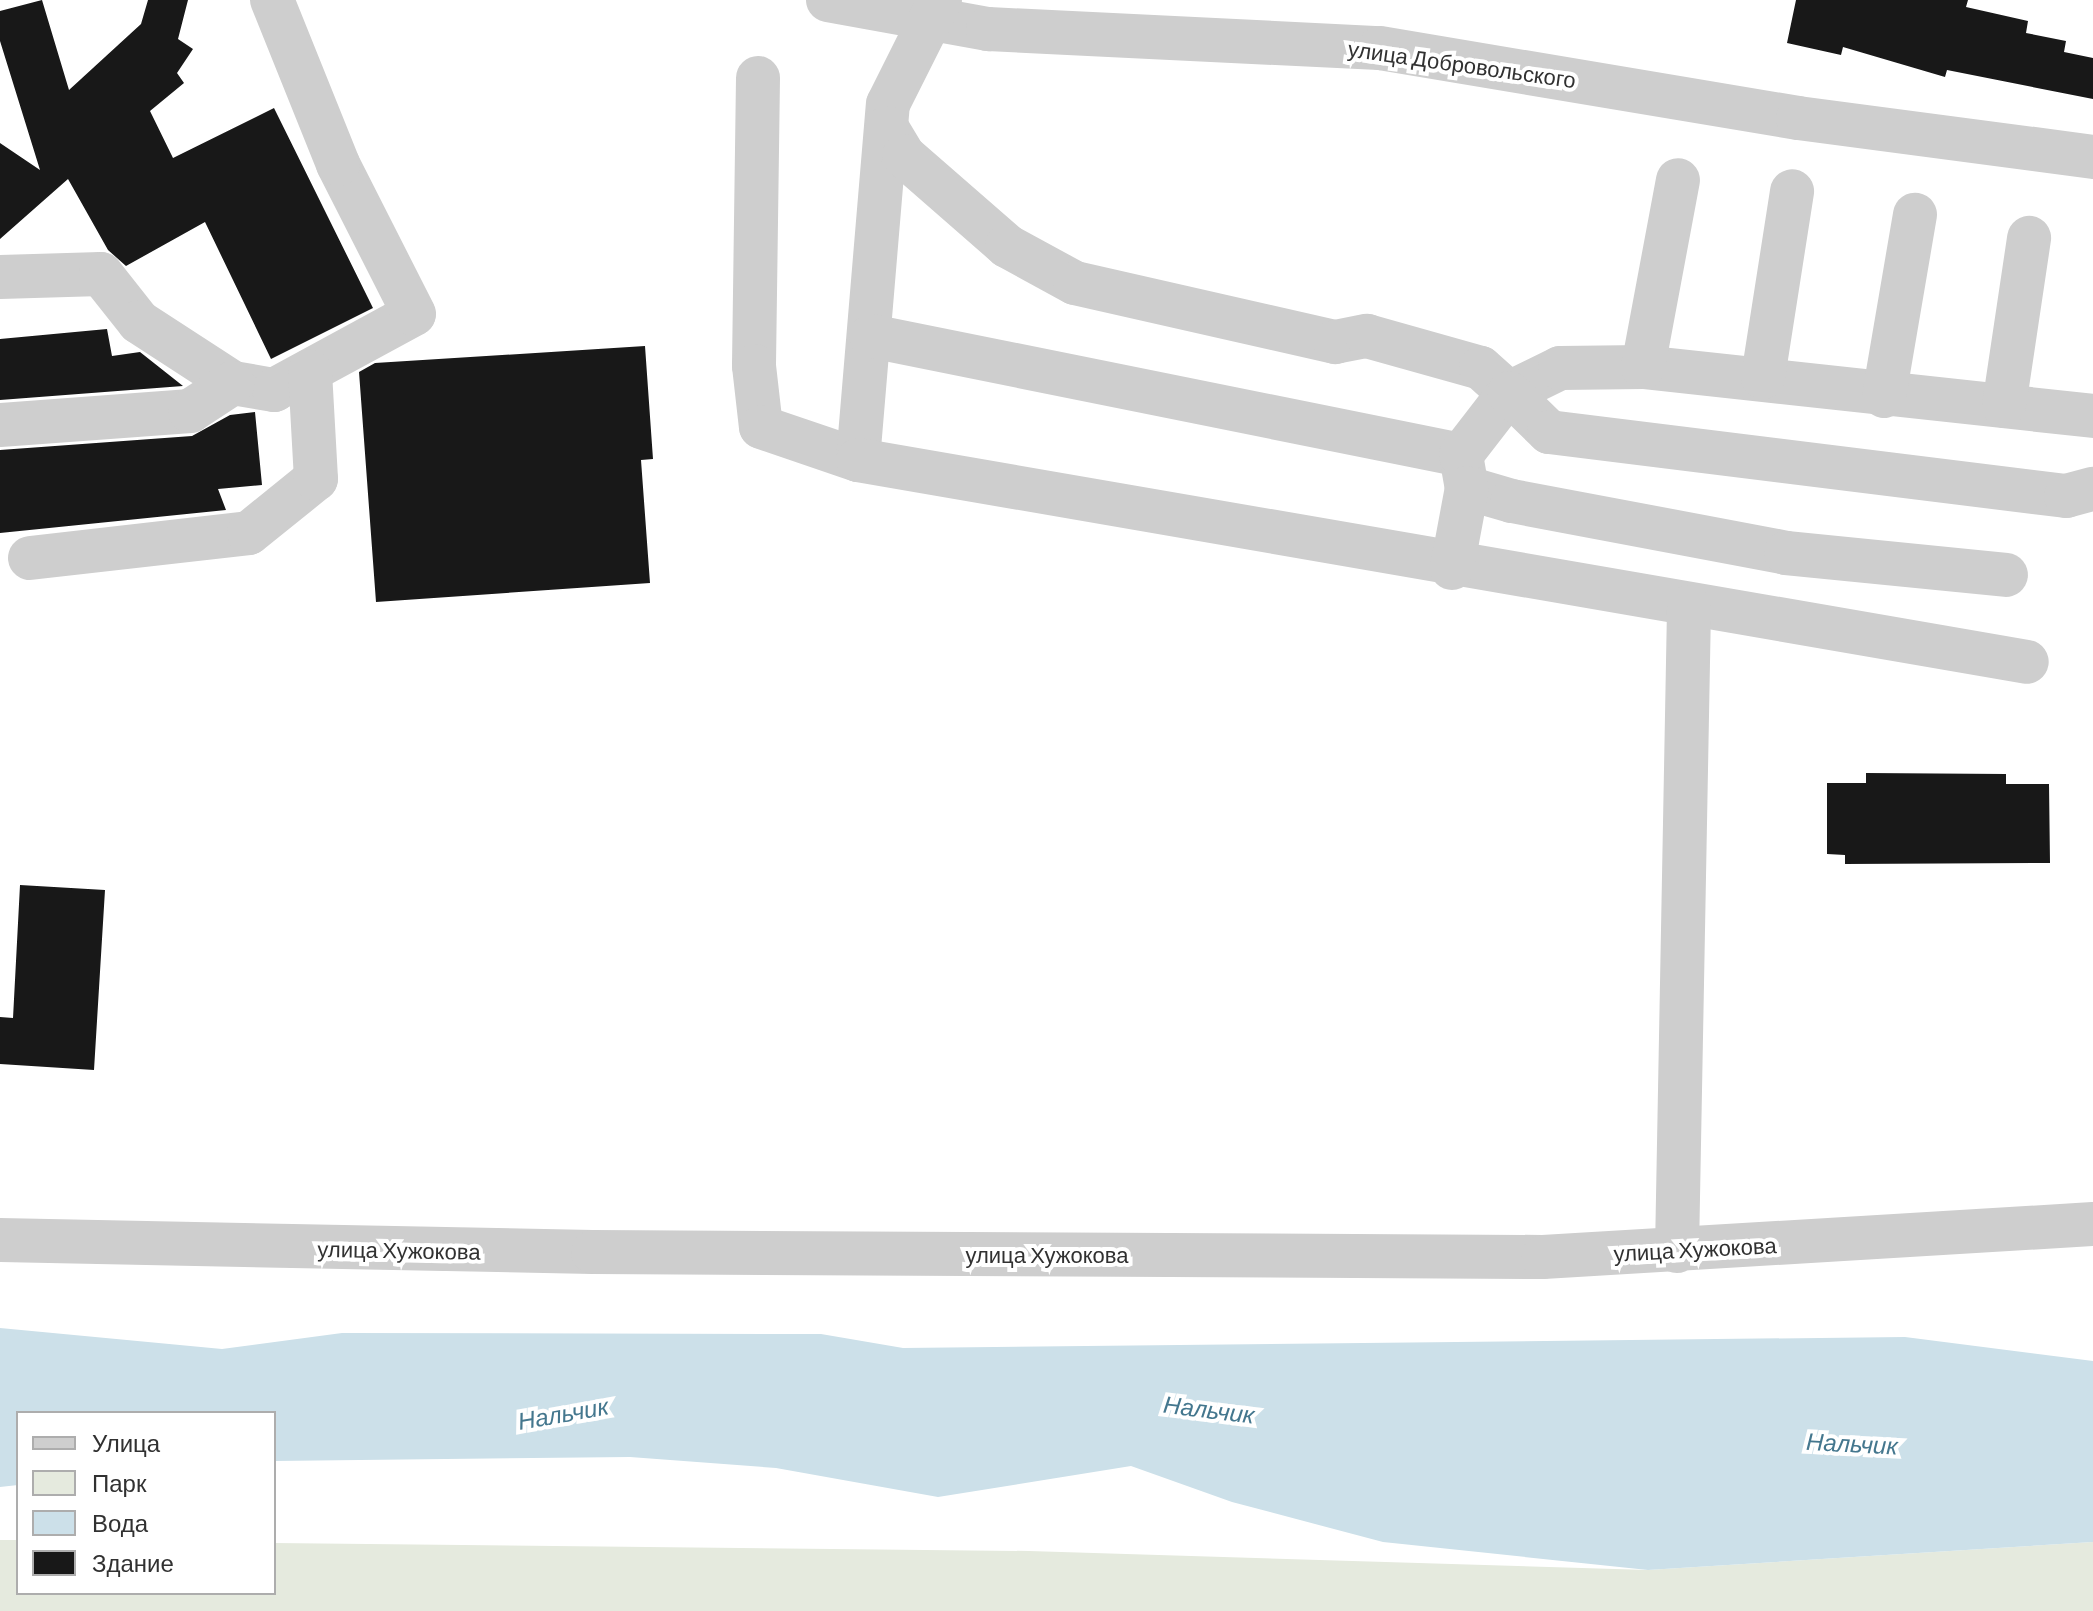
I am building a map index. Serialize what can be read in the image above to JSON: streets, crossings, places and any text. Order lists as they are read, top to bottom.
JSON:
{
  "streets": {
    "street": ["улица Добровольского", "улица Хужокова"]
  },
  "water": ["Нальчик"],
  "legend": [
    "Улица",
    "Парк",
    "Вода",
    "Здание"
  ]
}
